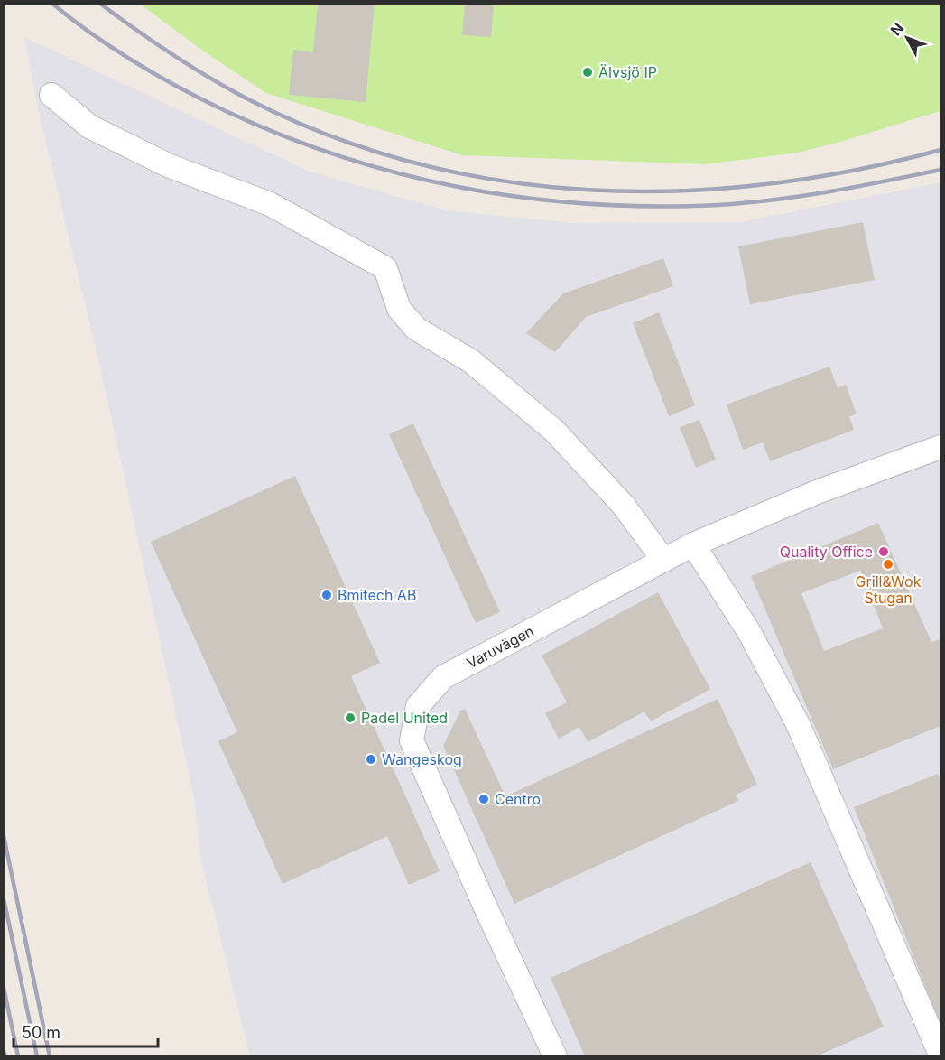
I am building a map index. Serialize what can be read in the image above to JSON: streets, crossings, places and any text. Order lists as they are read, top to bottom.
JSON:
{
  "streets": {
    "street": ["Varuvägen"]
  },
  "places": [
    "Älvsjö IP",
    "Quality Office",
    "Grill&Wok Stugan",
    "Bmitech AB",
    "Padel United",
    "Wangeskog",
    "Centro"
  ],
  "scale_bar": "50 m",
  "north": "top left"
}
